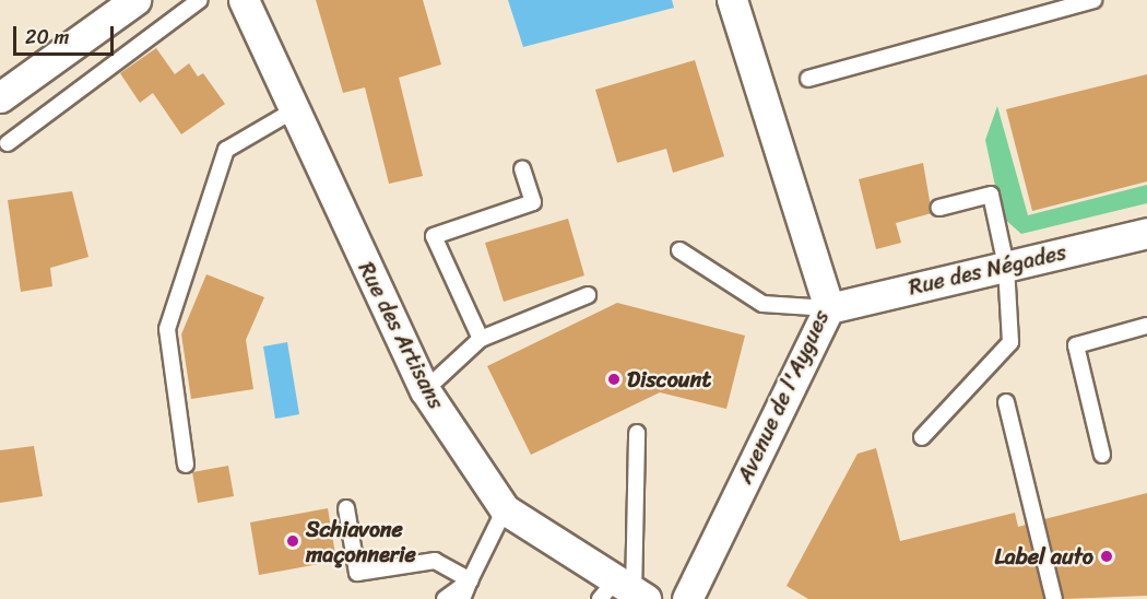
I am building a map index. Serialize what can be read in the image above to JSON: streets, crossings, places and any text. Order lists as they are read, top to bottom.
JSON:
{
  "streets": {
    "street": ["Rue des Négades", "Rue des Artisans", "Avenue de l'Aygues"]
  },
  "crossings": [
    ["Rue des Négades", "Avenue de l'Aygues"]
  ],
  "places": ["Discount", "Schiavone maçonnerie", "Label auto"],
  "scale_bar": "20 m"
}
